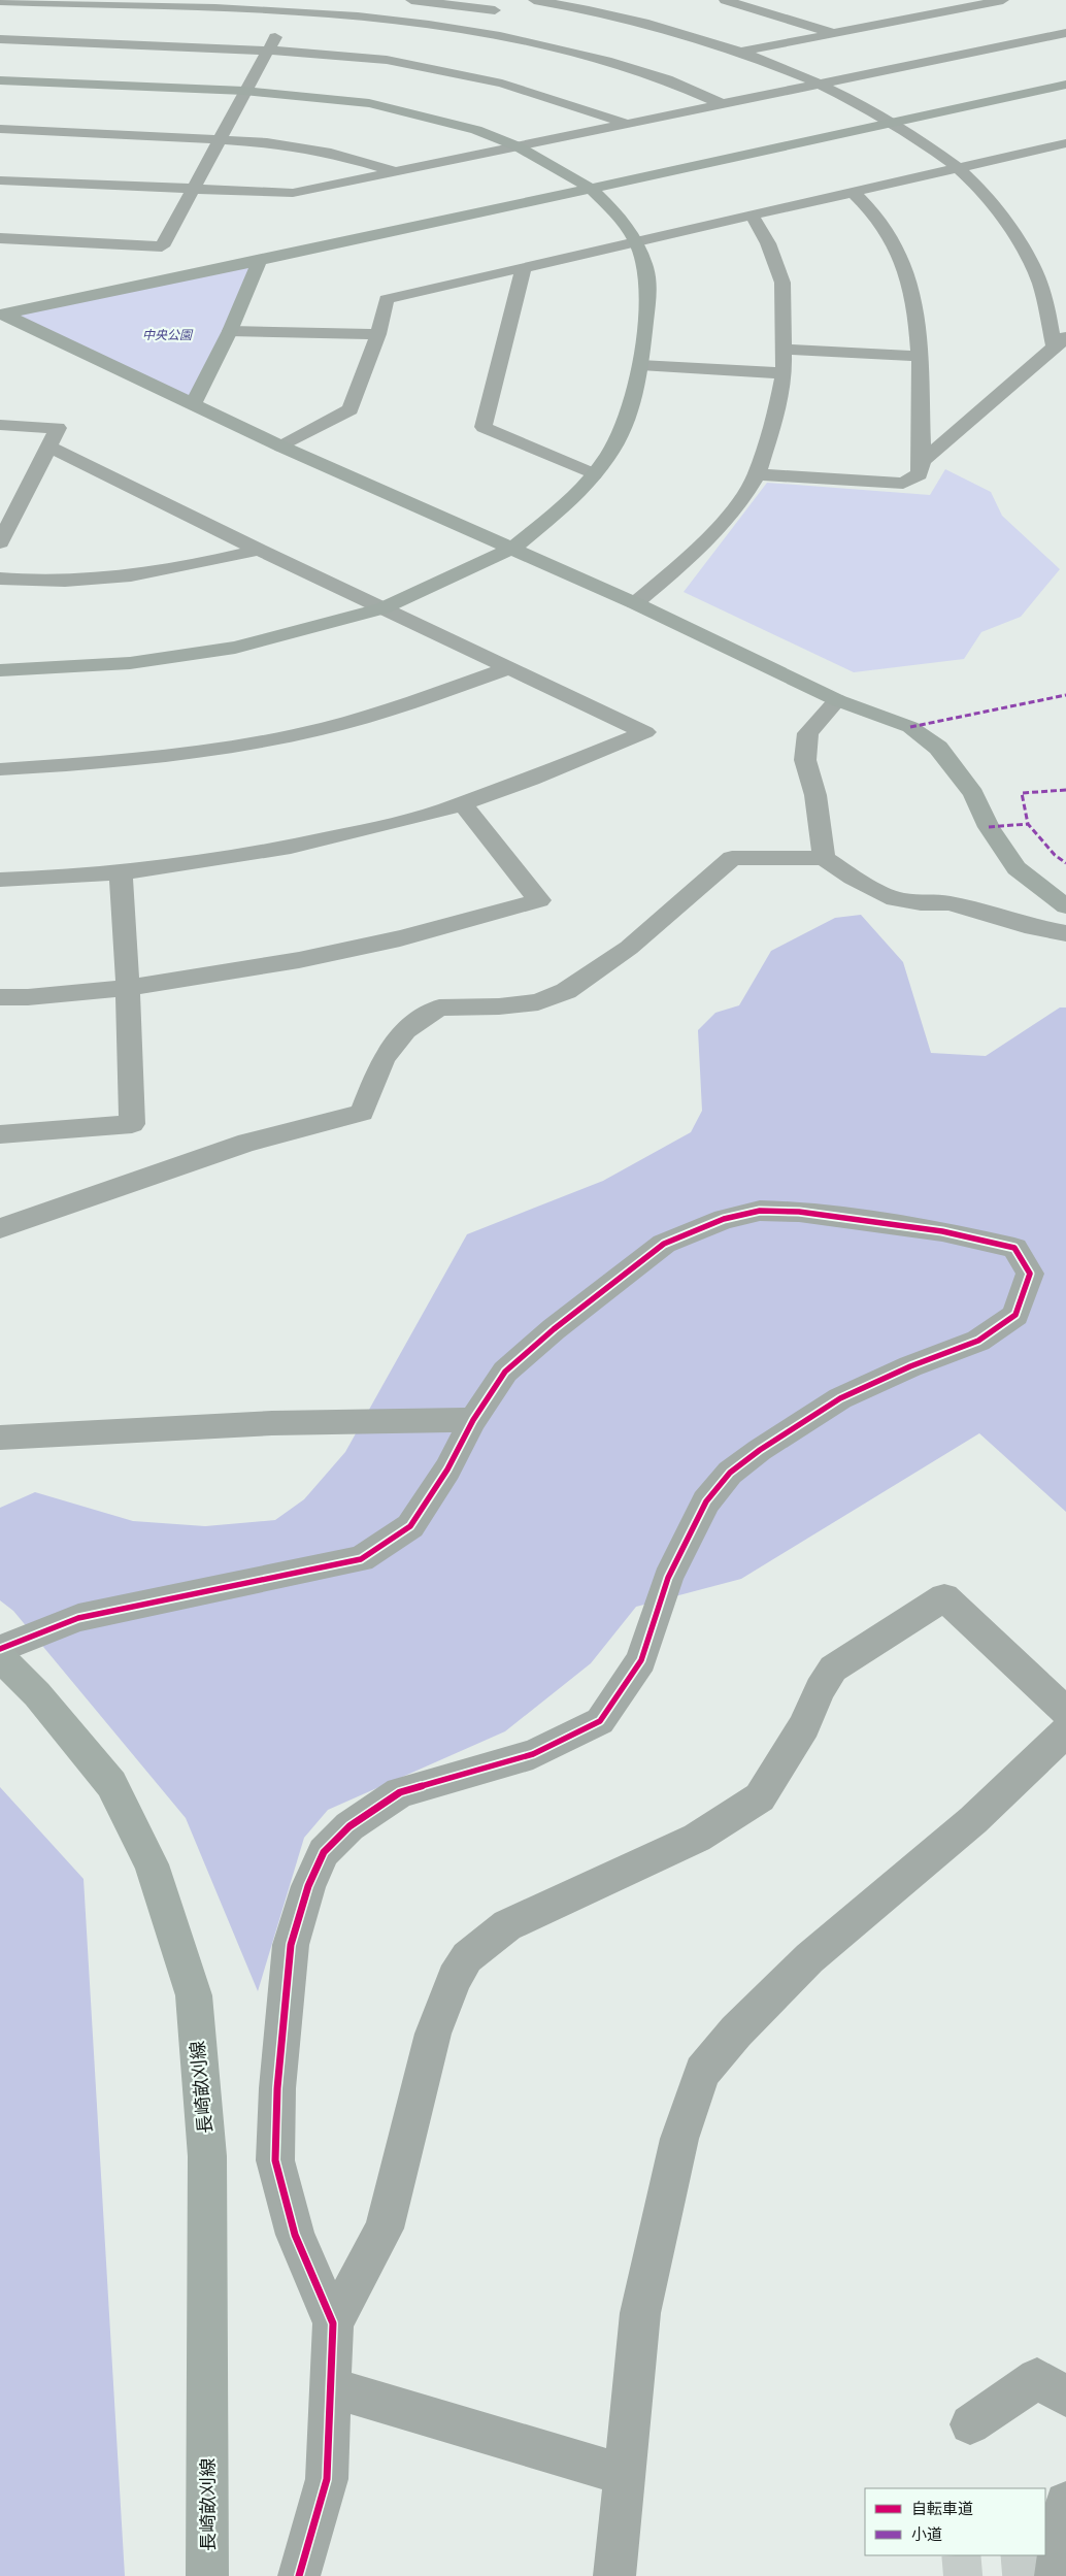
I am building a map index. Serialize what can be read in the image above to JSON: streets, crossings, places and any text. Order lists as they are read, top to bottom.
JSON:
{
  "streets": {
    "main road": ["長崎畝刈線"]
  },
  "parks": ["中央公園"],
  "legend": ["自転車道", "小道"]
}
